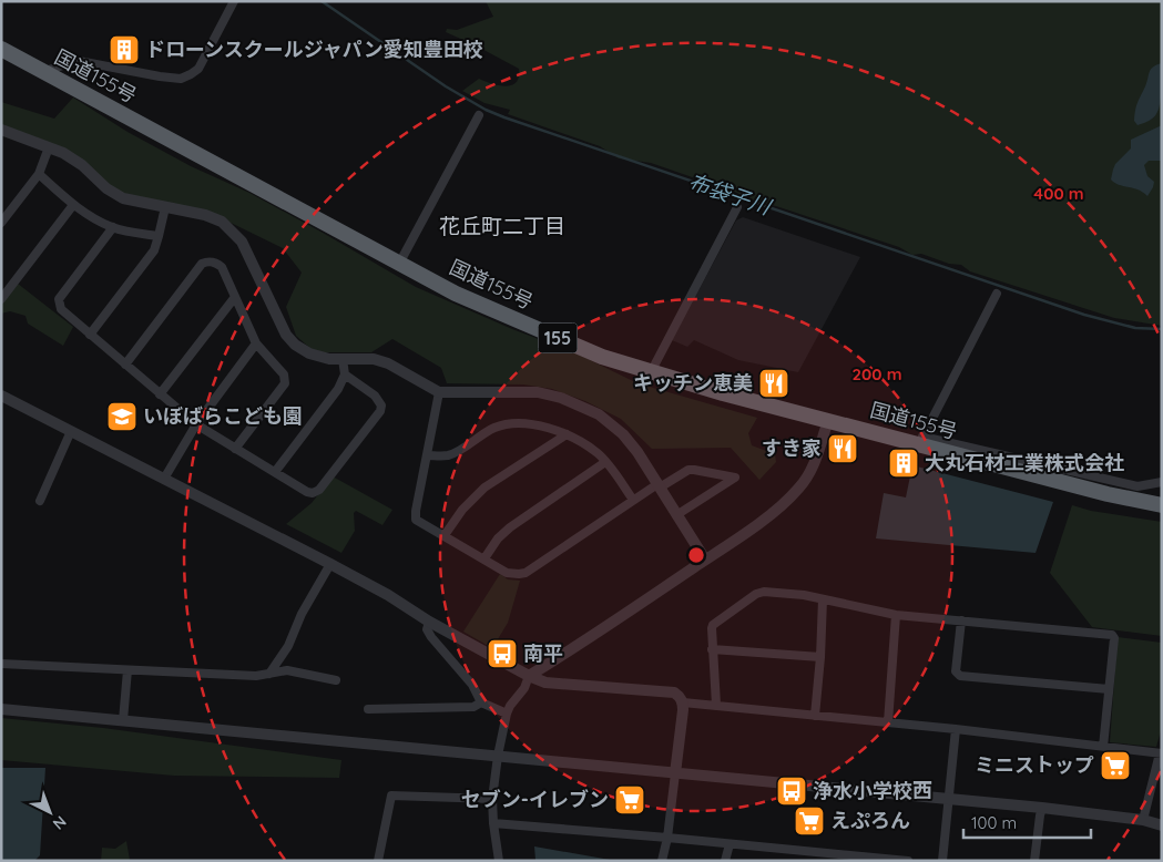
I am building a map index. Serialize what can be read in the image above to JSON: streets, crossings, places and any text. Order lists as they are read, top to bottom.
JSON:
{
  "streets": {
    "highway": ["国道155号", "155"]
  },
  "districts": ["花丘町二丁目"],
  "water": ["布袋子川"],
  "places": {
    "building": ["ドローンスクールジャパン愛知豊田校", "大丸石材工業株式会社"],
    "restaurant": ["キッチン恵美", "すき家"],
    "school or university": ["いぼばらこども園"],
    "bus stop": ["南平", "浄水小学校西"],
    "supermarket": ["ミニストップ", "セブン-イレブン", "えぷろん"]
  },
  "scale_bar": "100 m",
  "north": "bottom right",
  "rings": ["400 m", "200 m"]
}
